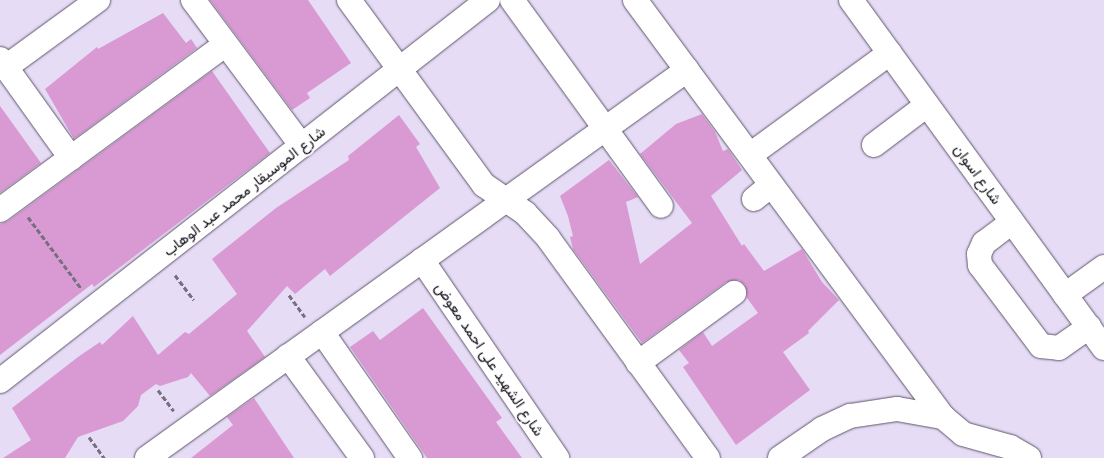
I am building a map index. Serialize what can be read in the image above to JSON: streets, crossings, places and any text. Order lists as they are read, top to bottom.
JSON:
{
  "streets": {
    "street": ["شارع اسوان", "شارع الموسيقار محمد عبد الوهاب", "شارع الشهيد على احمد معوض"]
  }
}
